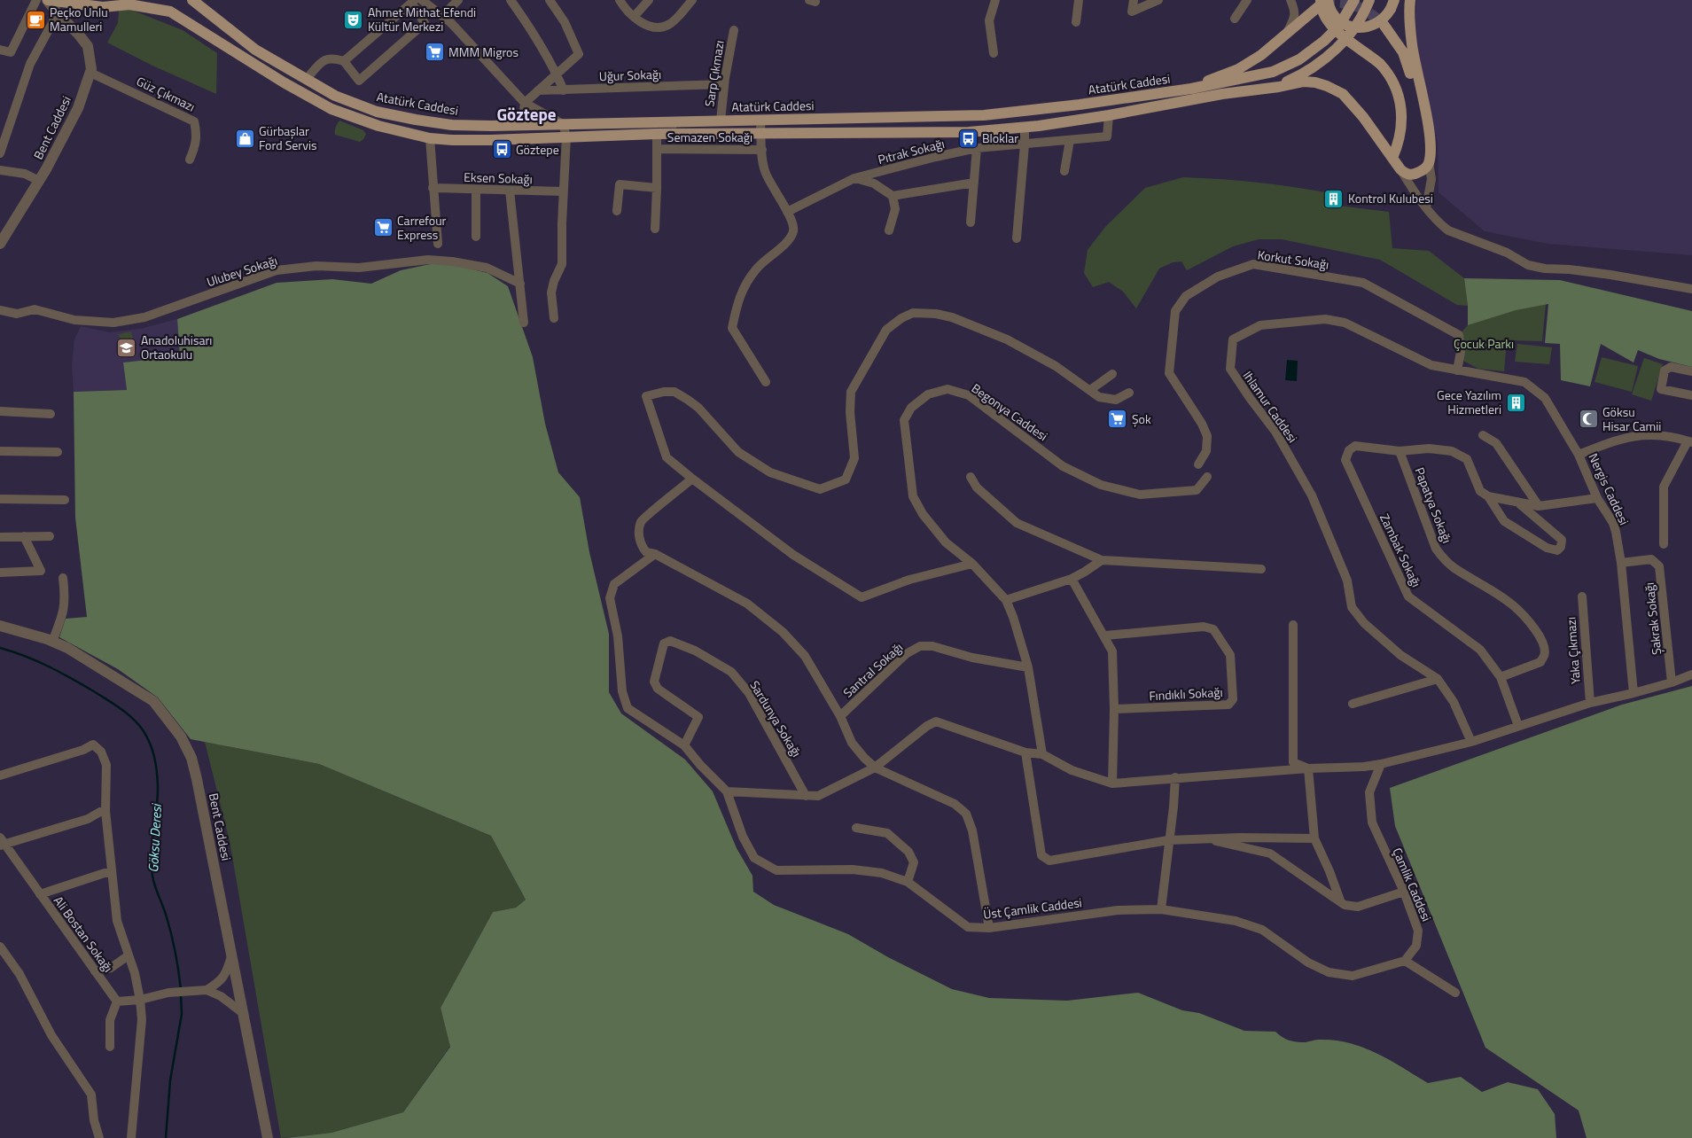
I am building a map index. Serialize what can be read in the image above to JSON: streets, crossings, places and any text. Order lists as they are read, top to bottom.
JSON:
{
  "streets": {
    "main road": ["Atatürk Caddesi"],
    "street": [
      "Sarp Çıkmazı",
      "Uğur Sokağı",
      "Güz Çıkmazı",
      "Bent Caddesi",
      "Semazen Sokağı",
      "Pıtrak Sokağı",
      "Eksen Sokağı",
      "Korkut Sokağı",
      "Ulubey Sokağı",
      "Ihlamur Caddesi",
      "Begonya Caddesi",
      "Nergis Caddesi",
      "Papatya Sokağı",
      "Zambak Sokağı",
      "Şakrak Sokağı",
      "Yaka Çıkmazı",
      "Santral Sokağı",
      "Fındıklı Sokağı",
      "Sardunya Sokağı",
      "Çamlik Caddesi",
      "Üst Çamlik Caddesi",
      "Ali Bostan Sokağı"
    ]
  },
  "crossings": [
    ["Sarp Çıkmazı", "Uğur Sokağı"],
    ["Sarp Çıkmazı", "Atatürk Caddesi"],
    ["Atatürk Caddesi", "Bent Caddesi"],
    ["Atatürk Caddesi", "Pıtrak Sokağı"],
    ["Güz Çıkmazı", "Bent Caddesi"],
    ["Korkut Sokağı", "Ihlamur Caddesi"],
    ["Korkut Sokağı", "Nergis Caddesi"],
    ["Ihlamur Caddesi", "Nergis Caddesi"],
    ["Begonya Caddesi", "Santral Sokağı"],
    ["Nergis Caddesi", "Şakrak Sokağı"],
    ["Papatya Sokağı", "Zambak Sokağı"],
    ["Sardunya Sokağı", "Üst Çamlik Caddesi"],
    ["Çamlik Caddesi", "Üst Çamlik Caddesi"]
  ],
  "districts": ["Göztepe"],
  "water": ["Göksu Deresi"],
  "parks": ["Çocuk Parkı"],
  "places": {
    "cafe": ["Peçko Unlu Mamulleri"],
    "theatre": ["Ahmet Mithat Efendi Kültür Merkezi"],
    "supermarket": ["MMM Migros", "Carrefour Express", "Şok"],
    "shop": ["Gürbaşlar Ford Servis"],
    "bus stop": ["Bloklar", "Göztepe"],
    "building": ["Kontrol Kulubesi", "Gece Yazılım Hizmetleri"],
    "school or university": ["Anadoluhisarı Ortaokulu"],
    "mosque": ["Göksu Hisar Camii"]
  }
}
